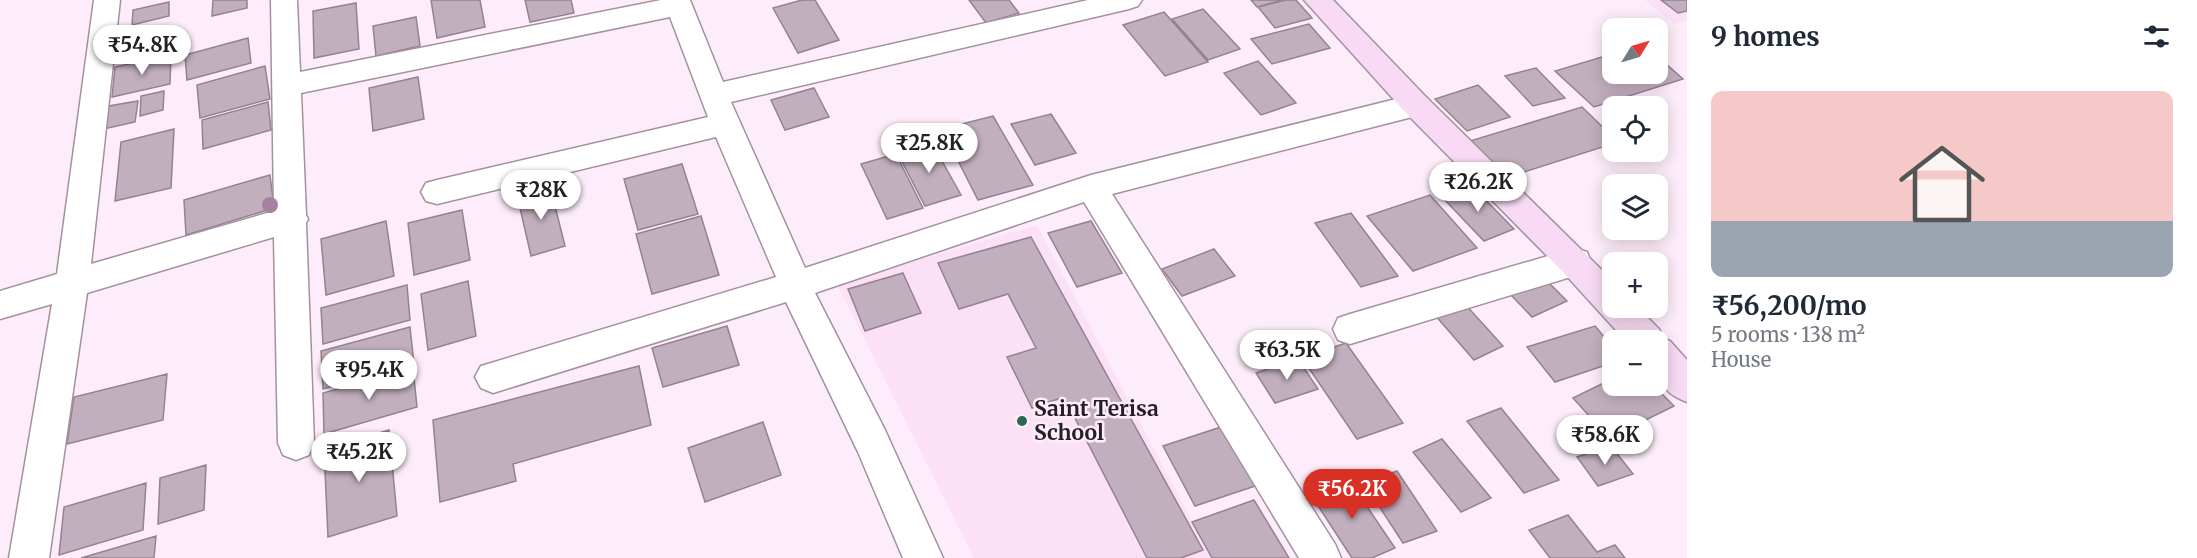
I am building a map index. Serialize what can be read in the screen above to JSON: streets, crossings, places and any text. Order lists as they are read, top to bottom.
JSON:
{
  "places": ["Saint Terisa School"],
  "north": "top right",
  "page": {
    "heading": "9 homes",
    "map_buttons": ["+", "−"],
    "price": [
      "₹54.8K",
      "₹25.8K",
      "₹26.2K",
      "₹28K",
      "₹63.5K",
      "₹95.4K",
      "₹58.6K",
      "₹45.2K",
      "₹56.2K"
    ],
    "list": [
      {
        "name": "₹56,200/mo",
        "note": "5 rooms · 138 m² · House"
      }
    ]
  }
}
